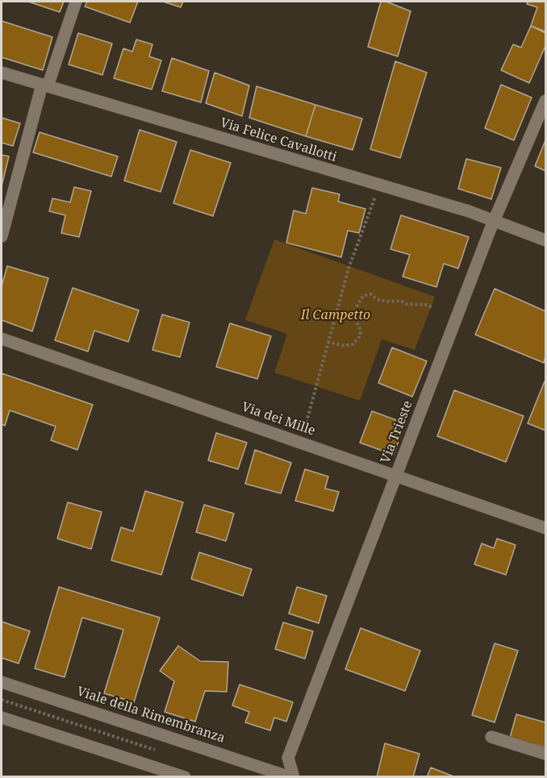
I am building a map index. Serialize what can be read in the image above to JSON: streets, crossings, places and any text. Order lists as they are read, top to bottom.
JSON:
{
  "streets": {
    "street": [
      "Via Felice Cavallotti",
      "Via dei Mille",
      "Via Trieste",
      "Viale della Rimembranza"
    ]
  },
  "crossings": [
    ["Via Felice Cavallotti", "Via Trieste"],
    ["Via dei Mille", "Via Trieste"],
    ["Via Trieste", "Viale della Rimembranza"]
  ],
  "parks": ["Il Campetto"]
}
